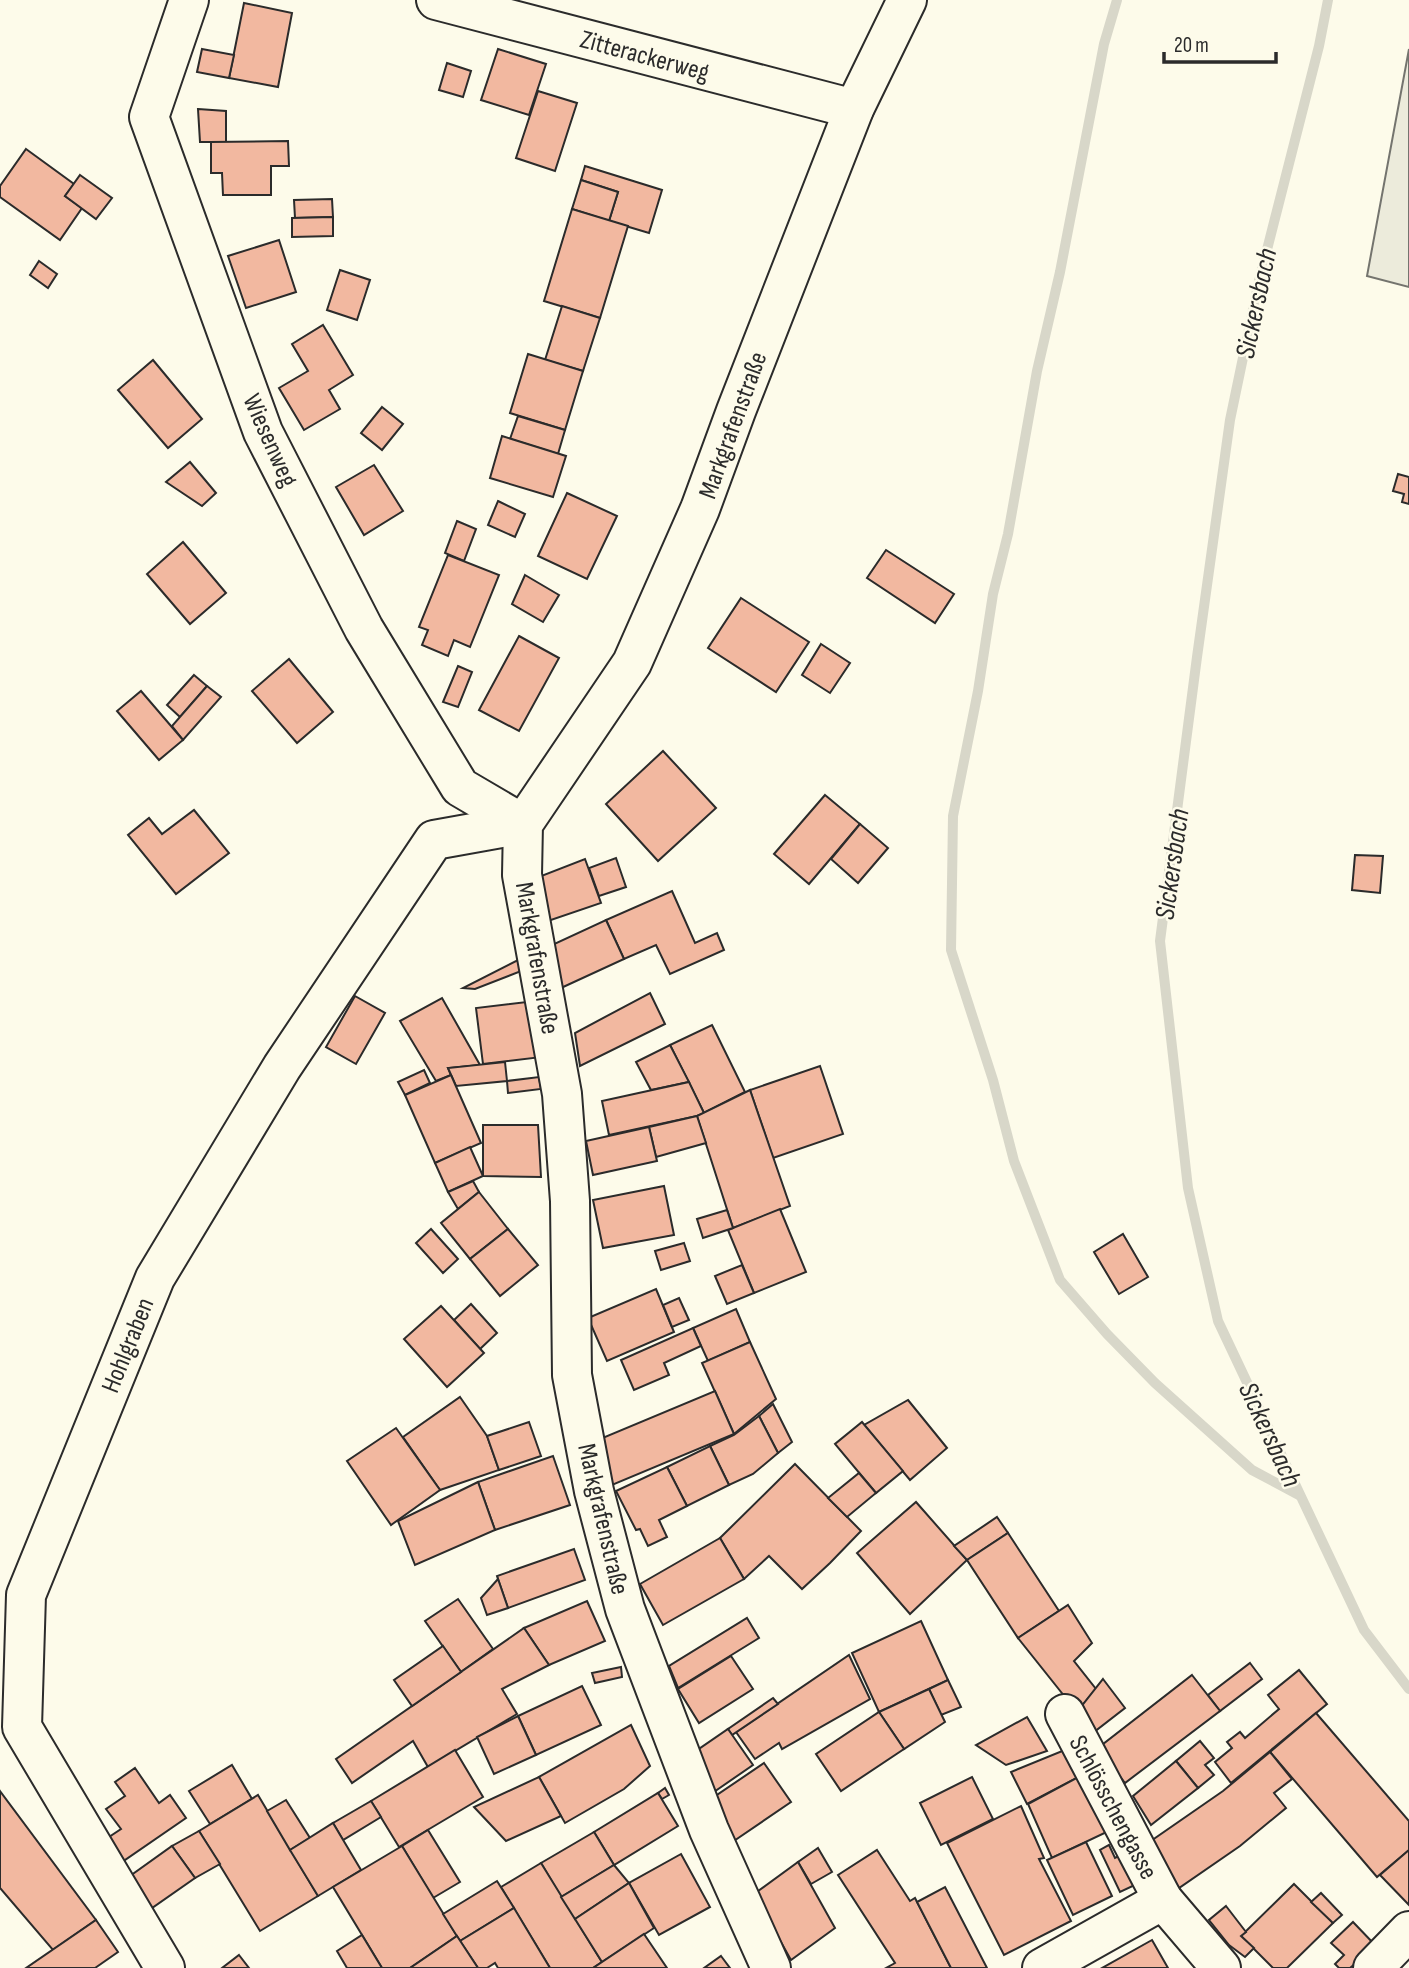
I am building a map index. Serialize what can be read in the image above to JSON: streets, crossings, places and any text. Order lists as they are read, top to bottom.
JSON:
{
  "streets": {
    "street": [
      "Zitterackerweg",
      "Markgrafenstraße",
      "Wiesenweg",
      "Hohlgraben",
      "Schlösschengasse"
    ]
  },
  "crossings": [
    ["Zitterackerweg", "Markgrafenstraße"],
    ["Markgrafenstraße", "Wiesenweg"],
    ["Markgrafenstraße", "Hohlgraben"],
    ["Wiesenweg", "Hohlgraben"]
  ],
  "water": ["Sickersbach"],
  "scale_bar": "20 m"
}
